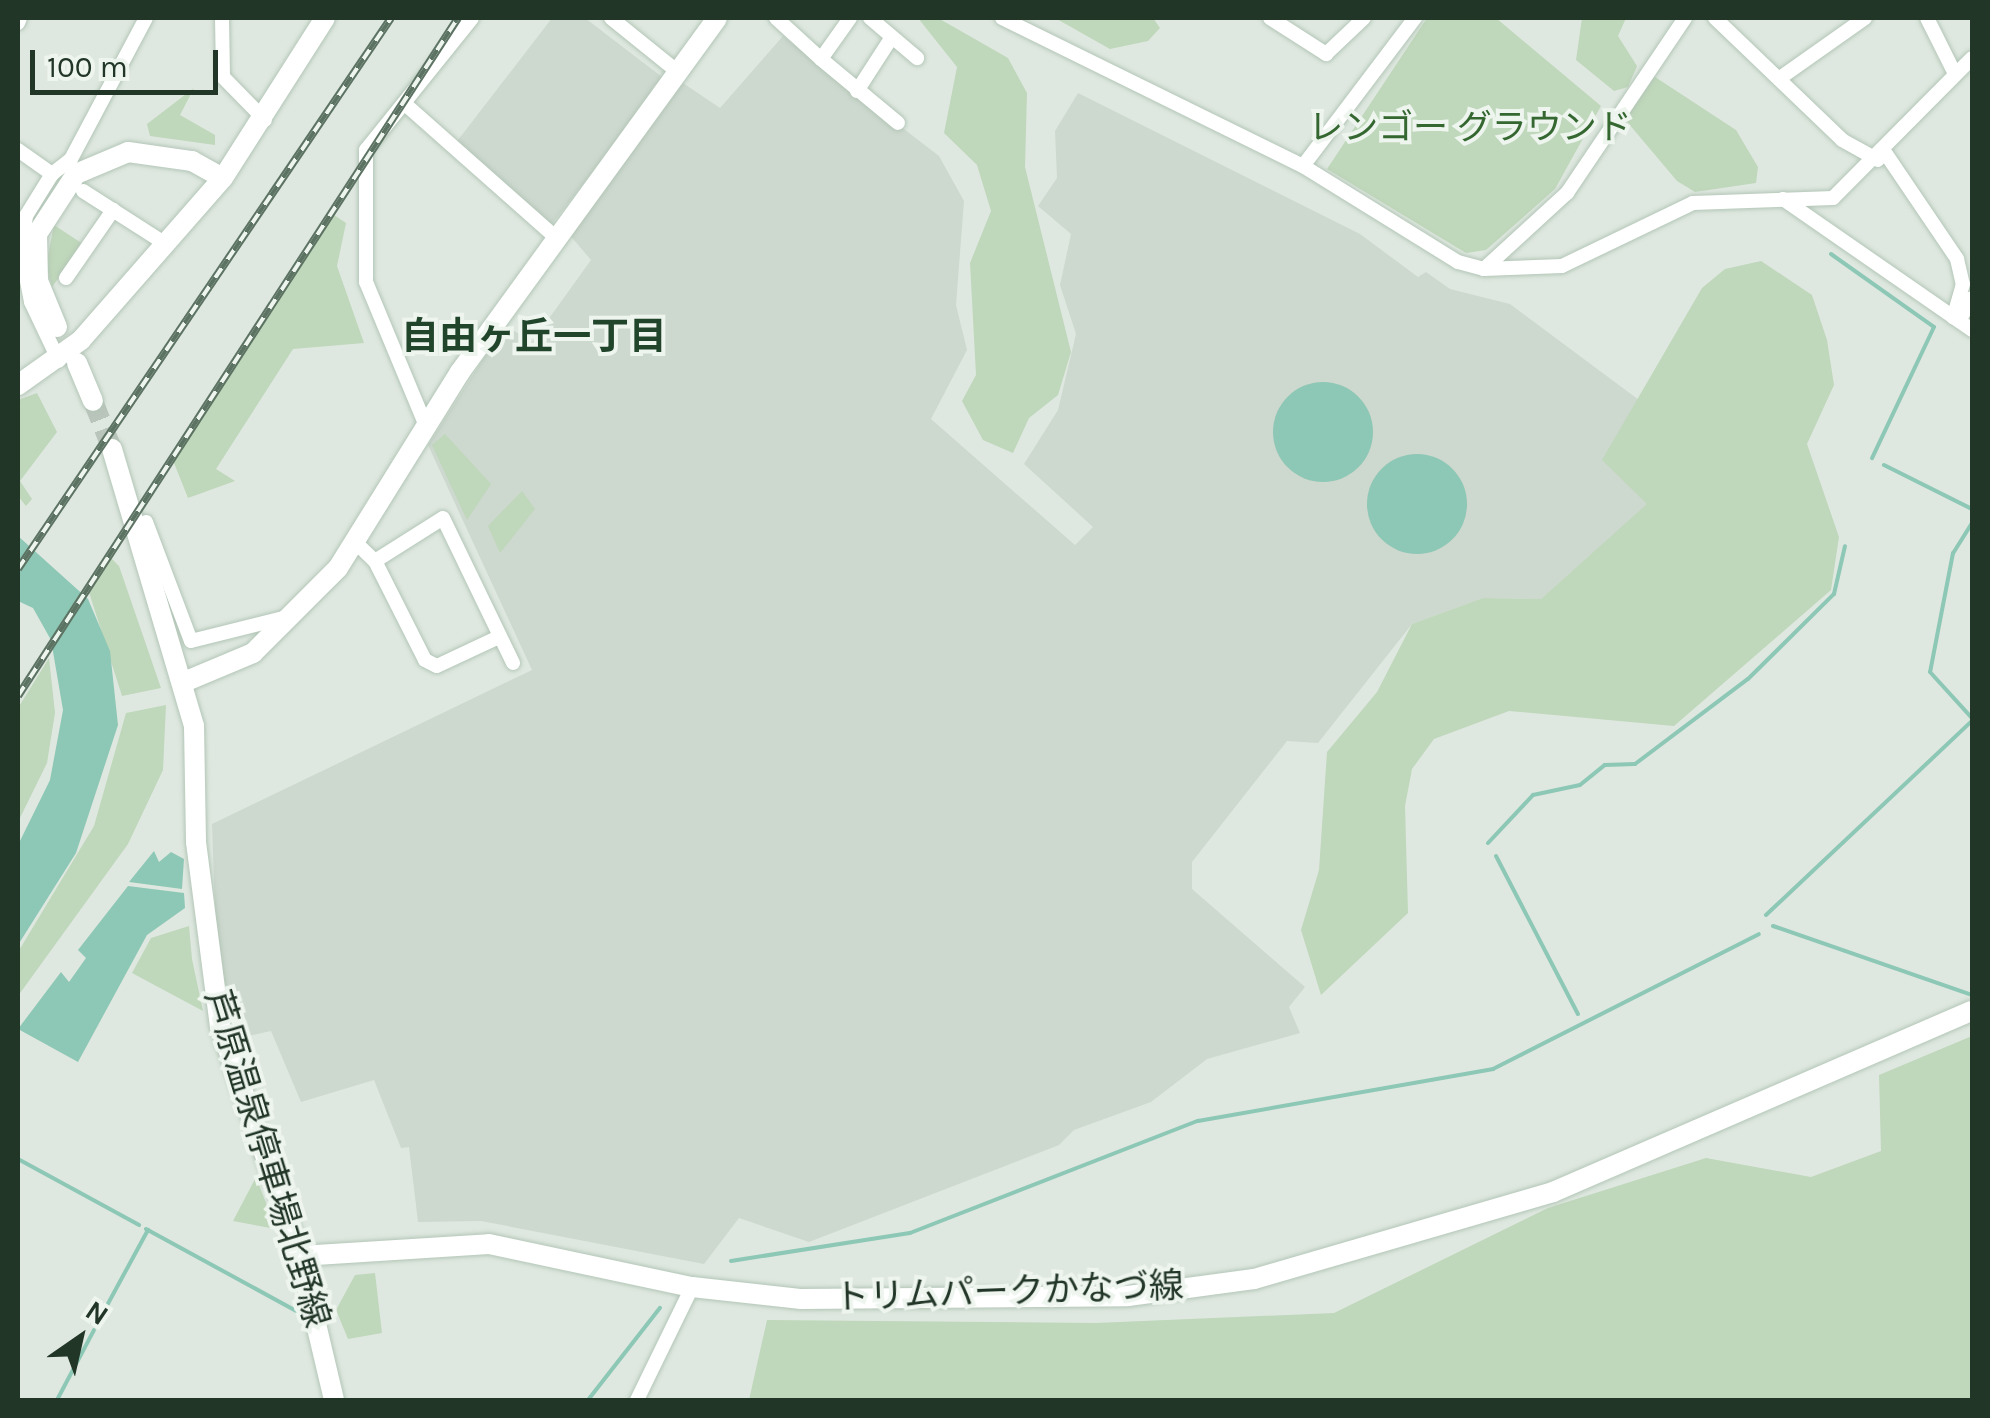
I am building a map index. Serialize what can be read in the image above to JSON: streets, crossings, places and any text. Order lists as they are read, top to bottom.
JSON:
{
  "streets": {
    "main road": ["芦原温泉停車場北野線", "トリムパークかなづ線"]
  },
  "crossings": [
    ["芦原温泉停車場北野線", "トリムパークかなづ線"]
  ],
  "districts": ["自由ヶ丘一丁目"],
  "parks": ["レンゴー グラウンド"],
  "scale_bar": "100 m",
  "north": "top right"
}
